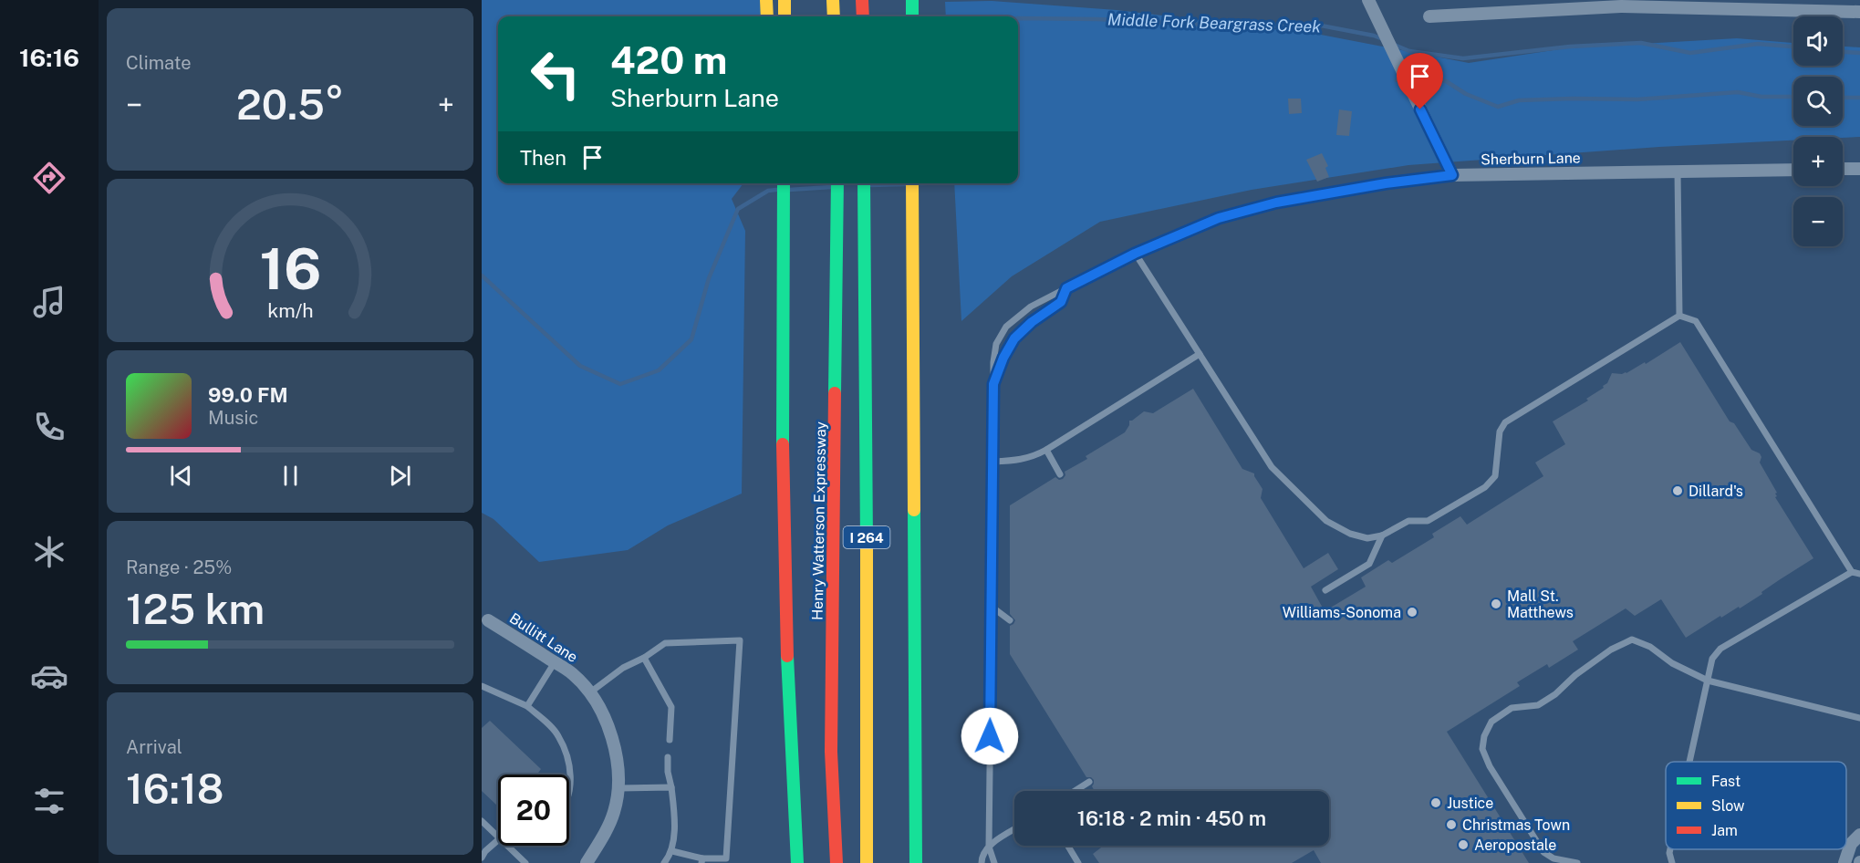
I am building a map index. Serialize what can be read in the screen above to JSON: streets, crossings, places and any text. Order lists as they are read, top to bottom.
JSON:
{
  "streets": {
    "highway": ["Henry Watterson Expressway", "I 264"],
    "street": ["Sherburn Lane", "Bullitt Lane"]
  },
  "water": ["Middle Fork Beargrass Creek"],
  "places": [
    "Dillard's",
    "Mall St. Matthews",
    "Williams-Sonoma",
    "Justice",
    "Christmas Town",
    "Aeropostale"
  ],
  "legend": ["Fast", "Slow", "Jam"],
  "page": {
    "tabs": "16:16",
    "tile": [
      "Climate",
      ["Range · 25%", "125 km"],
      ["Arrival", "16:18"]
    ],
    "map_buttons": ["+", "−"],
    "turn": ["420 m", "Sherburn Lane"],
    "heat": ["−", "20.5°", "+"],
    "then": "Then",
    "song": ["99.0 FM", "Music"],
    "limit": "20",
    "trip": "16:18 · 2 min · 450 m",
    "gauge": ["16", "km/h"]
  }
}
